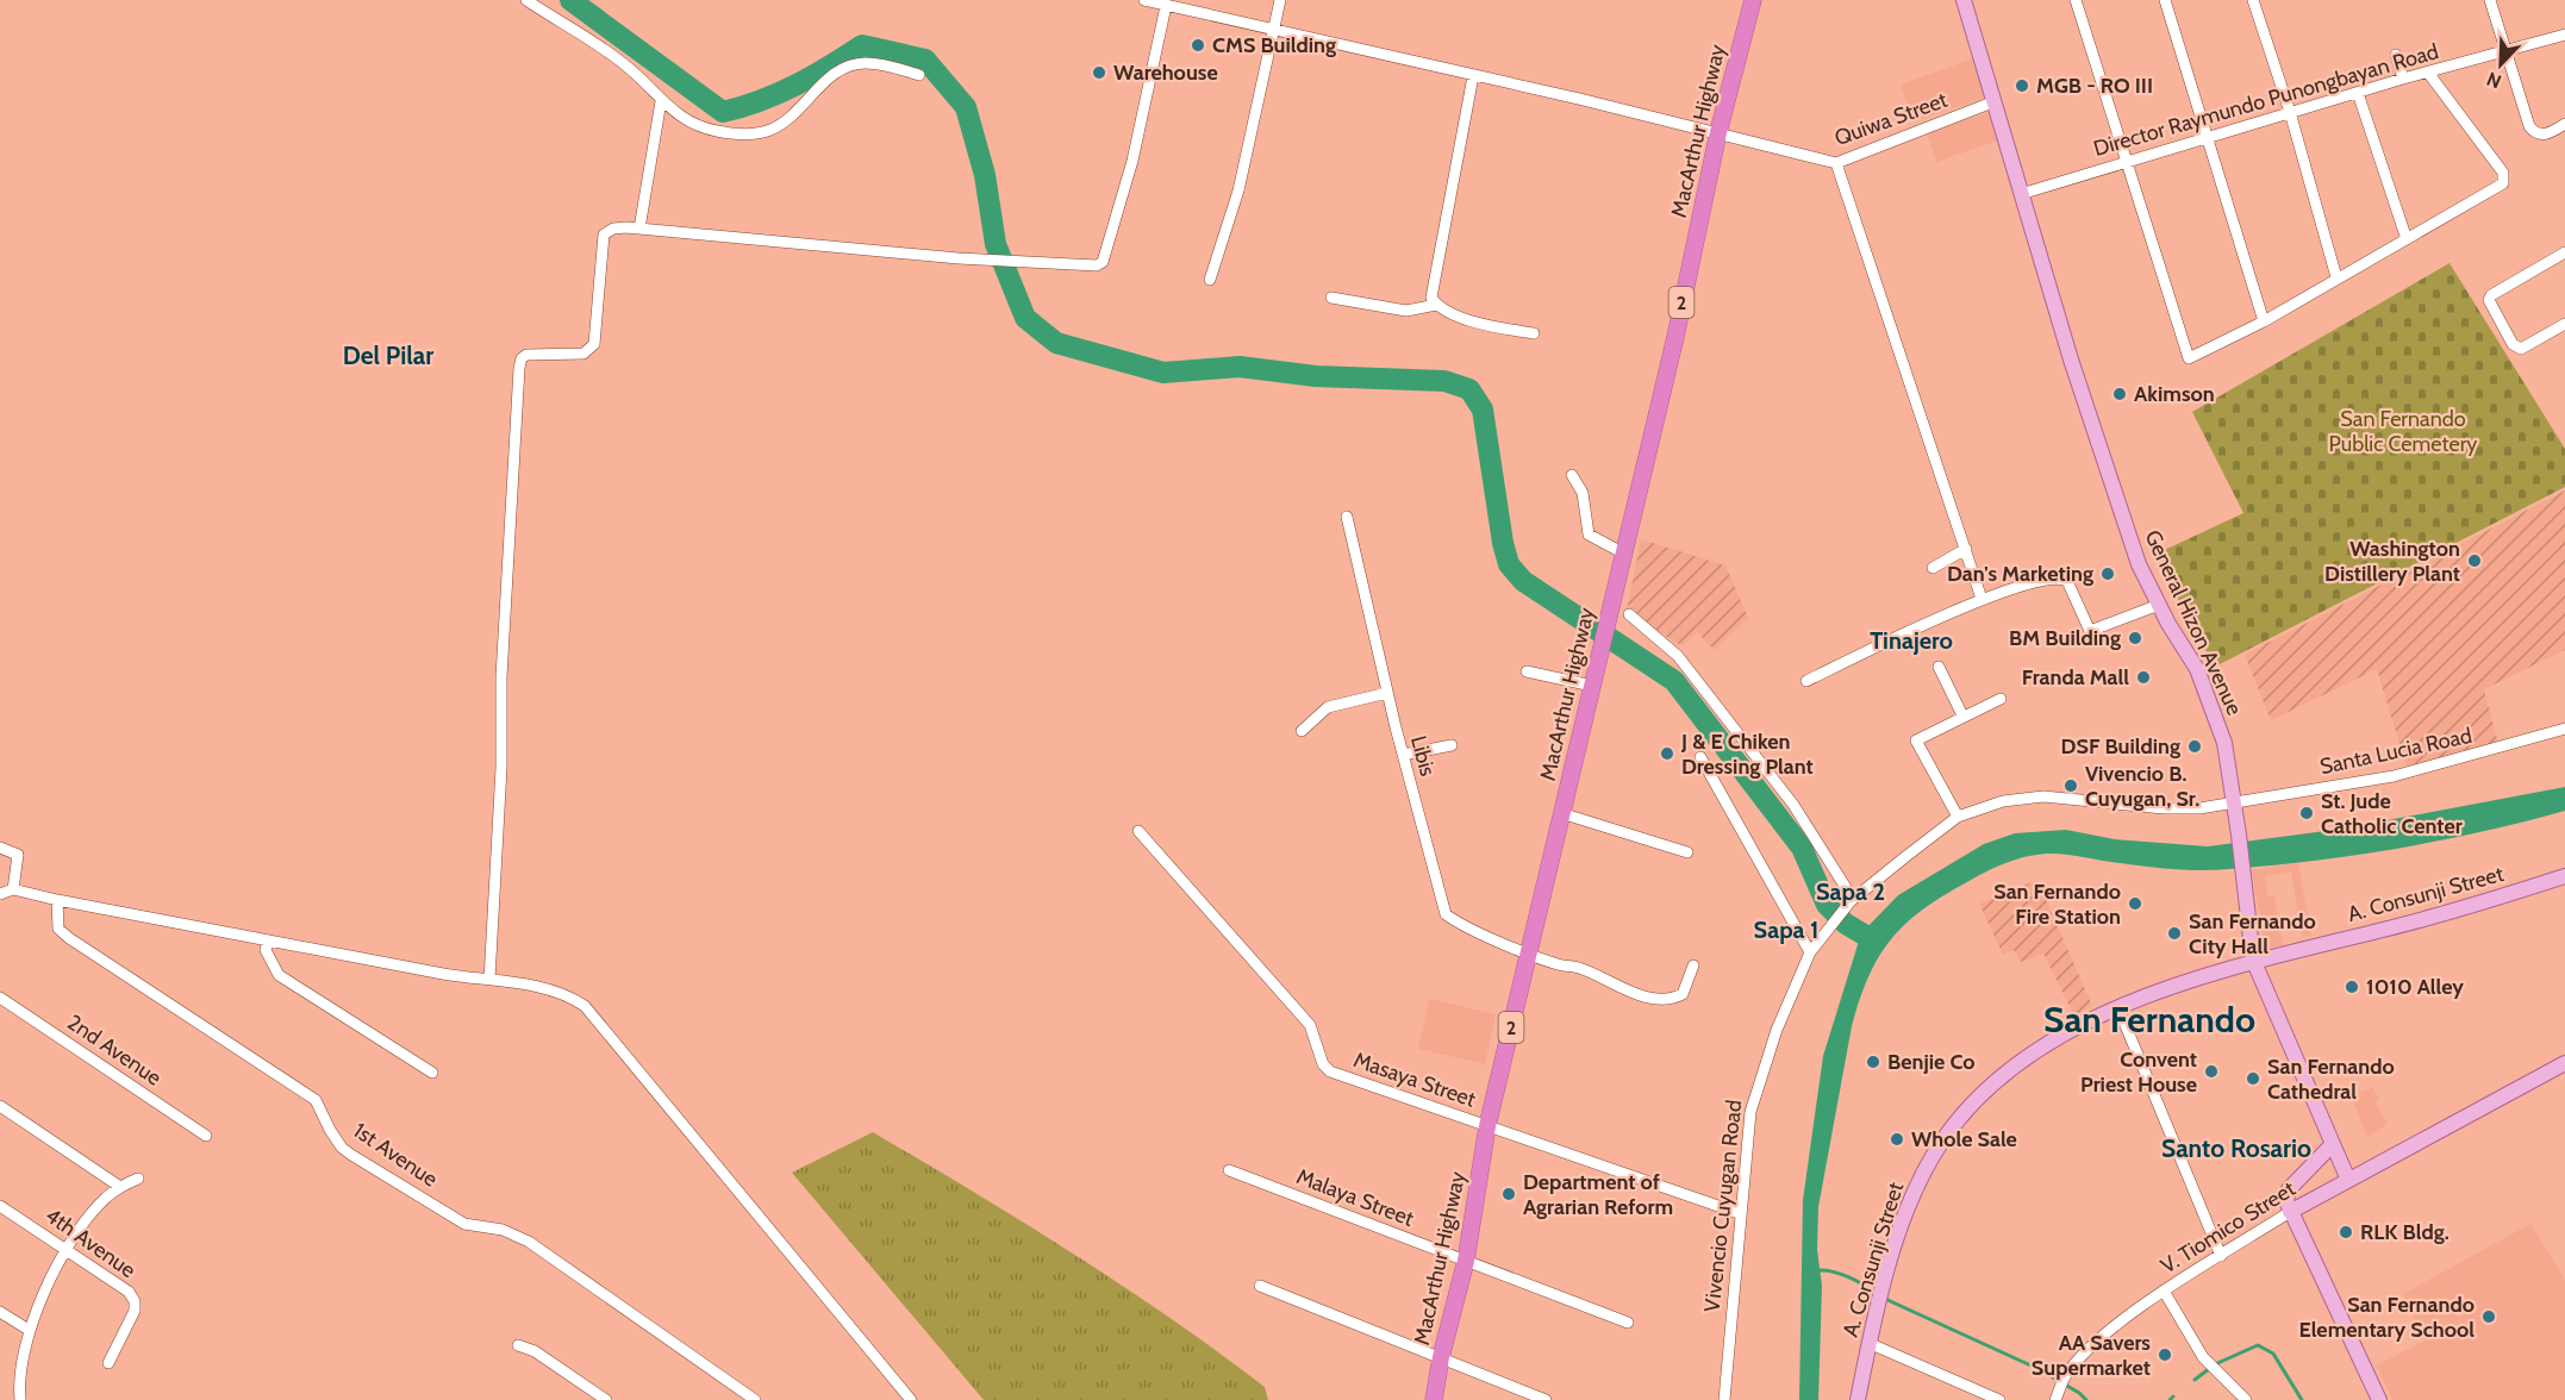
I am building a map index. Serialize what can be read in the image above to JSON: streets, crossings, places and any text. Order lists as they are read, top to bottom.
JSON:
{
  "streets": {
    "highway": ["MacArthur Highway", "2"],
    "main road": ["General Hizon Avenue", "A. Consunji Street", "V. Tiomico Street"],
    "street": [
      "Director Raymundo Punongbayan Road",
      "Quiwa Street",
      "Santa Lucia Road",
      "Libis",
      "2nd Avenue",
      "Masaya Street",
      "1st Avenue",
      "Malaya Street",
      "Vivencio Cuyugan Road",
      "4th Avenue"
    ]
  },
  "crossings": [
    ["Director Raymundo Punongbayan Road", "General Hizon Avenue"],
    ["Quiwa Street", "MacArthur Highway"],
    ["Quiwa Street", "General Hizon Avenue"],
    ["MacArthur Highway", "Libis"],
    ["MacArthur Highway", "Masaya Street"],
    ["MacArthur Highway", "Malaya Street"],
    ["General Hizon Avenue", "Santa Lucia Road"],
    ["General Hizon Avenue", "A. Consunji Street"],
    ["General Hizon Avenue", "Vivencio Cuyugan Road"],
    ["General Hizon Avenue", "V. Tiomico Street"],
    ["Santa Lucia Road", "Vivencio Cuyugan Road"],
    ["Masaya Street", "Vivencio Cuyugan Road"]
  ],
  "districts": [
    "Del Pilar",
    "Tinajero",
    "Sapa 2",
    "Sapa 1",
    "San Fernando",
    "Santo Rosario"
  ],
  "parks": ["San Fernando Public Cemetery"],
  "places": [
    "CMS Building",
    "Warehouse",
    "MGB - RO III",
    "Akimson",
    "Washington Distillery Plant",
    "Dan's Marketing",
    "BM Building",
    "Franda Mall",
    "DSF Building",
    "J & E Chiken Dressing Plant",
    "Vivencio B. Cuyugan, Sr.",
    "St. Jude Catholic Center",
    "San Fernando Fire Station",
    "San Fernando City Hall",
    "1010 Alley",
    "Benjie Co",
    "Convent Priest House",
    "San Fernando Cathedral",
    "Whole Sale",
    "Department of Agrarian Reform",
    "RLK Bldg.",
    "San Fernando Elementary School",
    "AA Savers Supermarket"
  ],
  "north": "bottom left"
}
